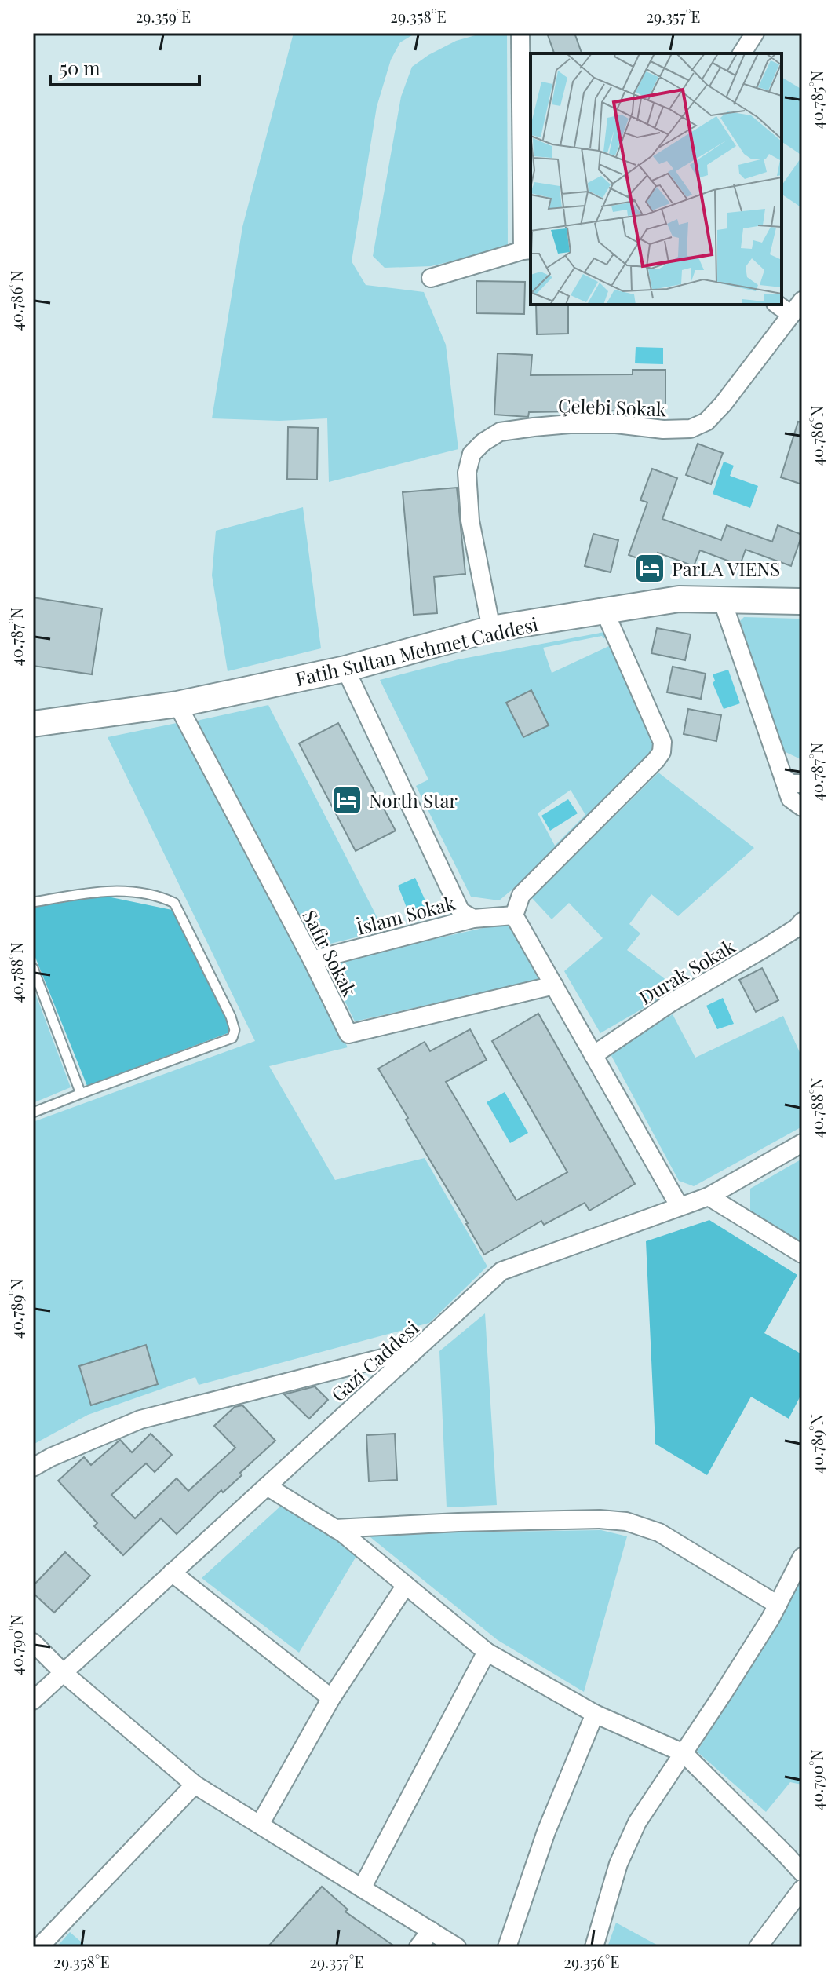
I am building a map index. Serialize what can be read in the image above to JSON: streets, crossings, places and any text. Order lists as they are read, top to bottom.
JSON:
{
  "streets": {
    "street": [
      "Çelebi Sokak",
      "Fatih Sultan Mehmet Caddesi",
      "İslam Sokak",
      "Safir Sokak",
      "Durak Sokak",
      "Gazi Caddesi"
    ]
  },
  "crossings": [
    ["Çelebi Sokak", "Fatih Sultan Mehmet Caddesi"],
    ["Fatih Sultan Mehmet Caddesi", "Safir Sokak"],
    ["İslam Sokak", "Safir Sokak"]
  ],
  "places": {
    "hotel": ["ParLA VIENS", "North Star"]
  },
  "scale_bar": "50 m",
  "coordinates": [
    "29.359°E",
    "29.358°E",
    "29.357°E",
    "40.785°N",
    "40.786°N",
    "40.787°N",
    "40.788°N",
    "40.789°N",
    "40.790°N",
    "29.356°E"
  ]
}
